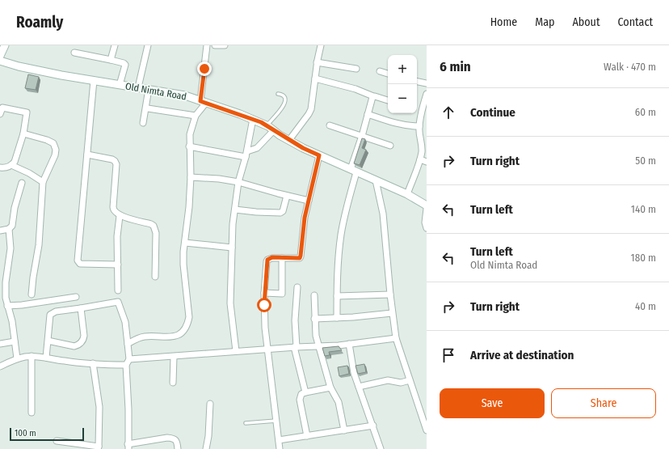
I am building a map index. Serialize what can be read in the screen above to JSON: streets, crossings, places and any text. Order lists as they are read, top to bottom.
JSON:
{
  "streets": {
    "street": ["Old Nimta Road"]
  },
  "scale_bar": "100 m",
  "page": {
    "header": "Roamly",
    "nav": [
      "Home",
      "Map",
      "About",
      "Contact"
    ],
    "heading": ["6 min", "Walk · 470 m"],
    "map_buttons": ["+", "−"],
    "list": [
      ["Continue", "60 m"],
      ["Turn right", "50 m"],
      ["Turn left", "140 m"],
      ["Turn left", "Old Nimta Road", "180 m"],
      ["Turn right", "40 m"],
      "Arrive at destination"
    ],
    "buttons": ["Save", "Share"],
    "scale": "100 m"
  }
}
